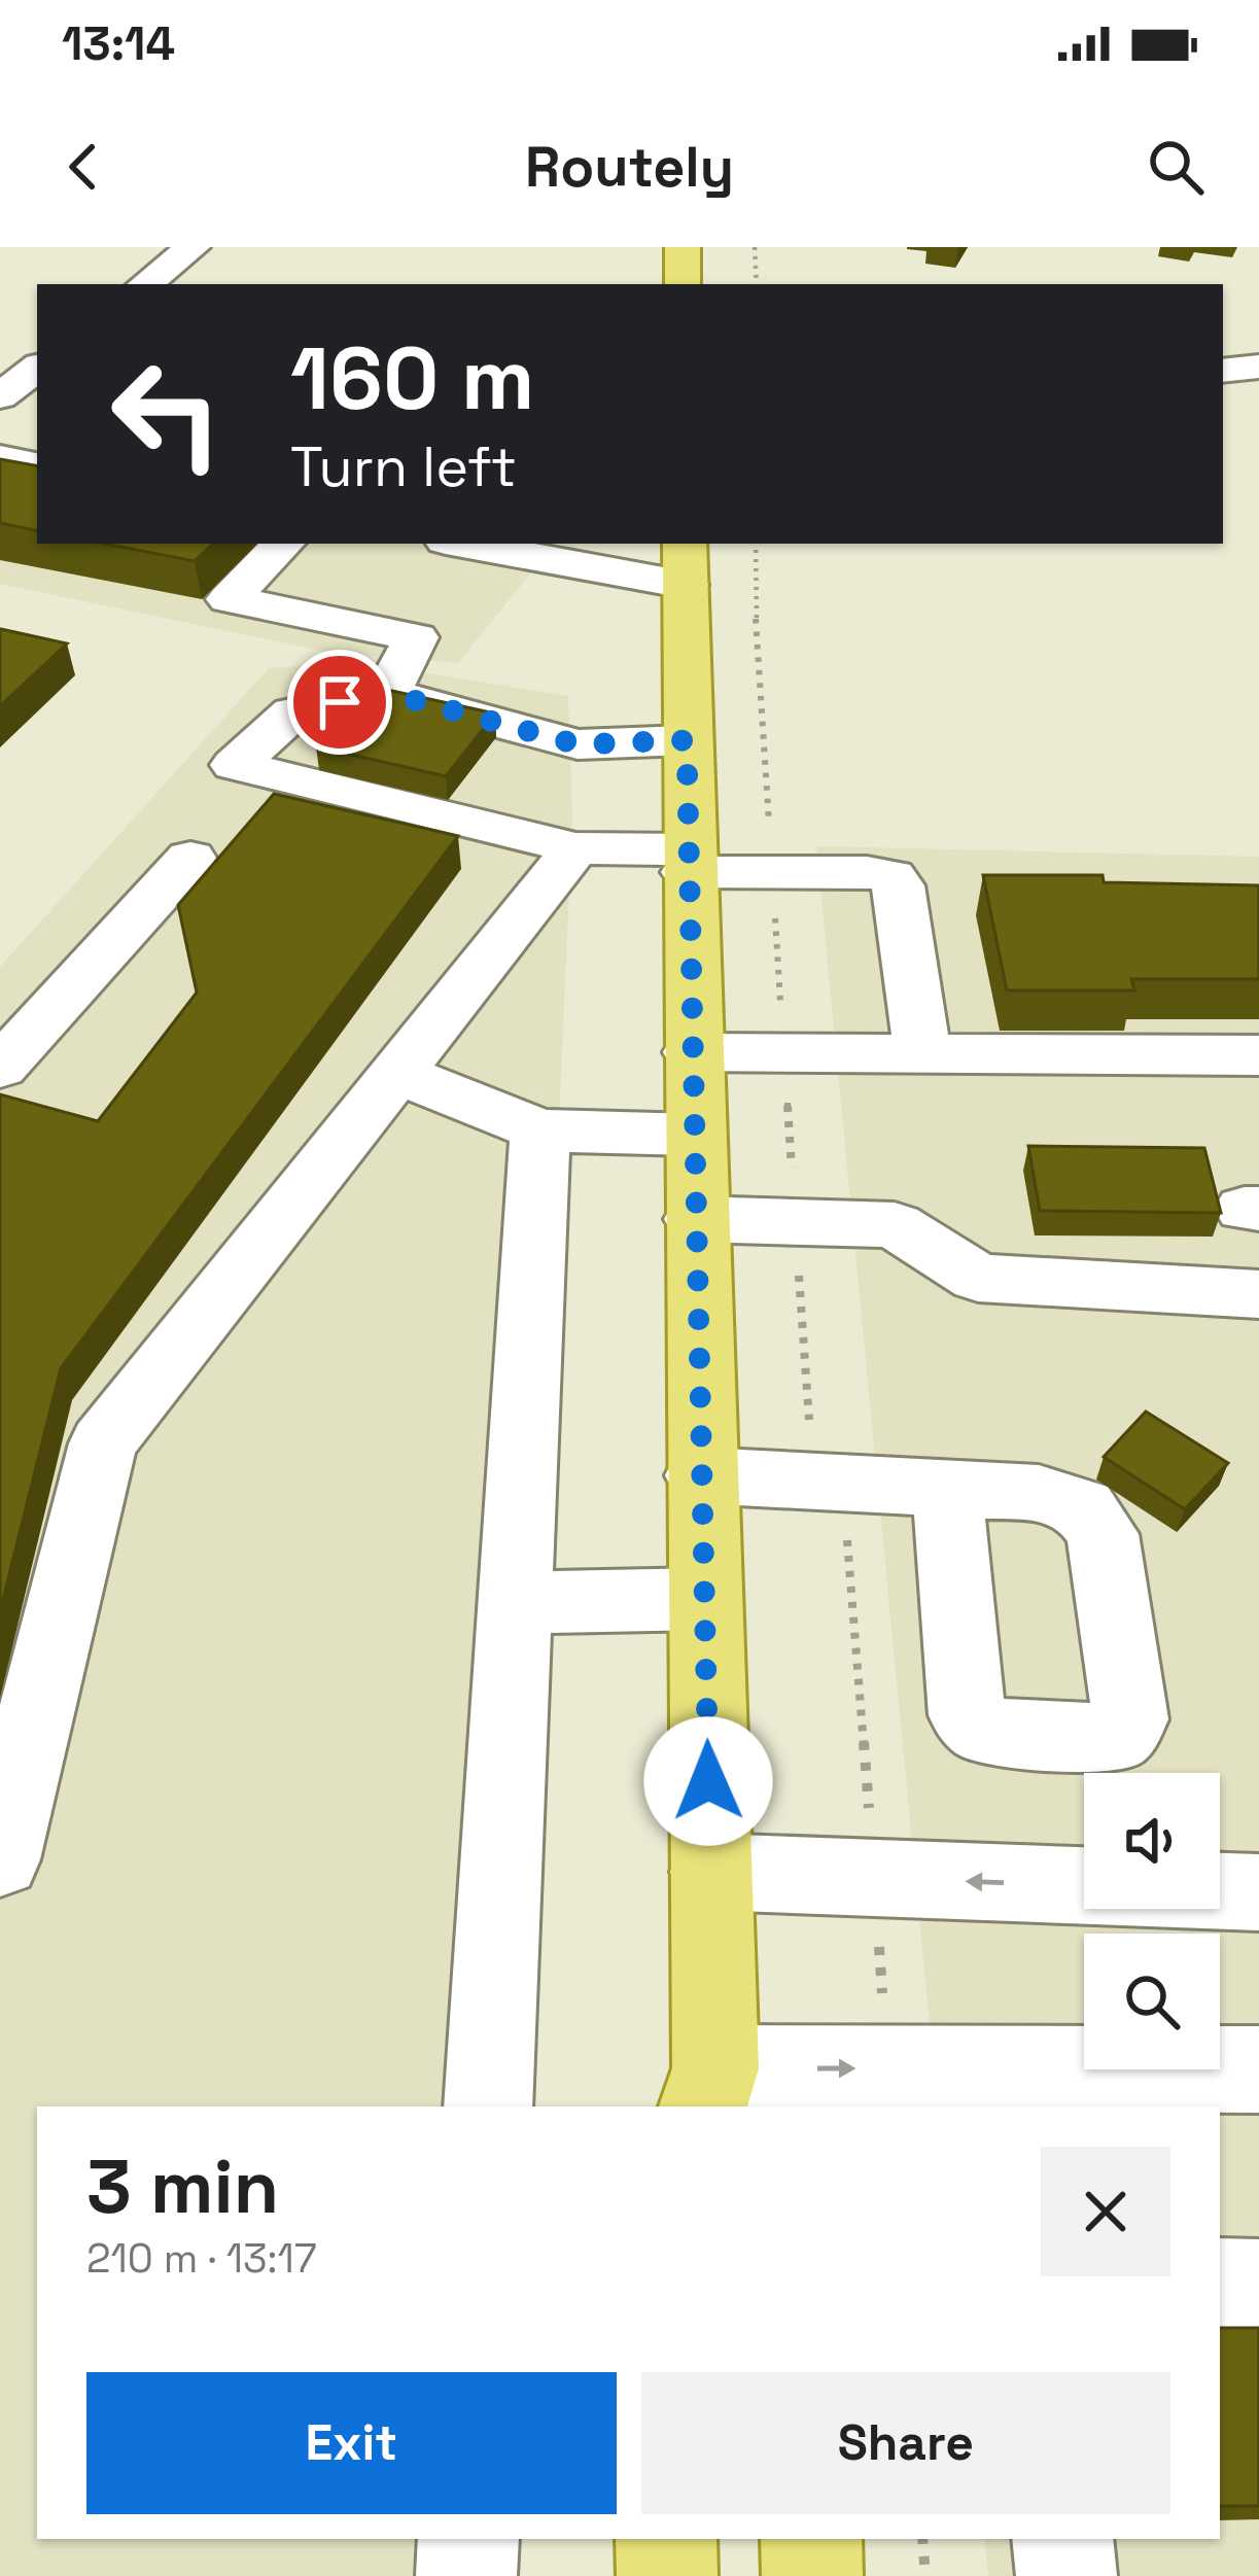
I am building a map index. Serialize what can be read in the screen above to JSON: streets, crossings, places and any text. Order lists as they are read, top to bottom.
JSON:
{
  "page": {
    "status": "13:14",
    "header": "Routely",
    "turn": ["160 m", "Turn left"],
    "heading": ["3 min", "210 m · 13:17"],
    "buttons": ["Exit", "Share"]
  }
}
